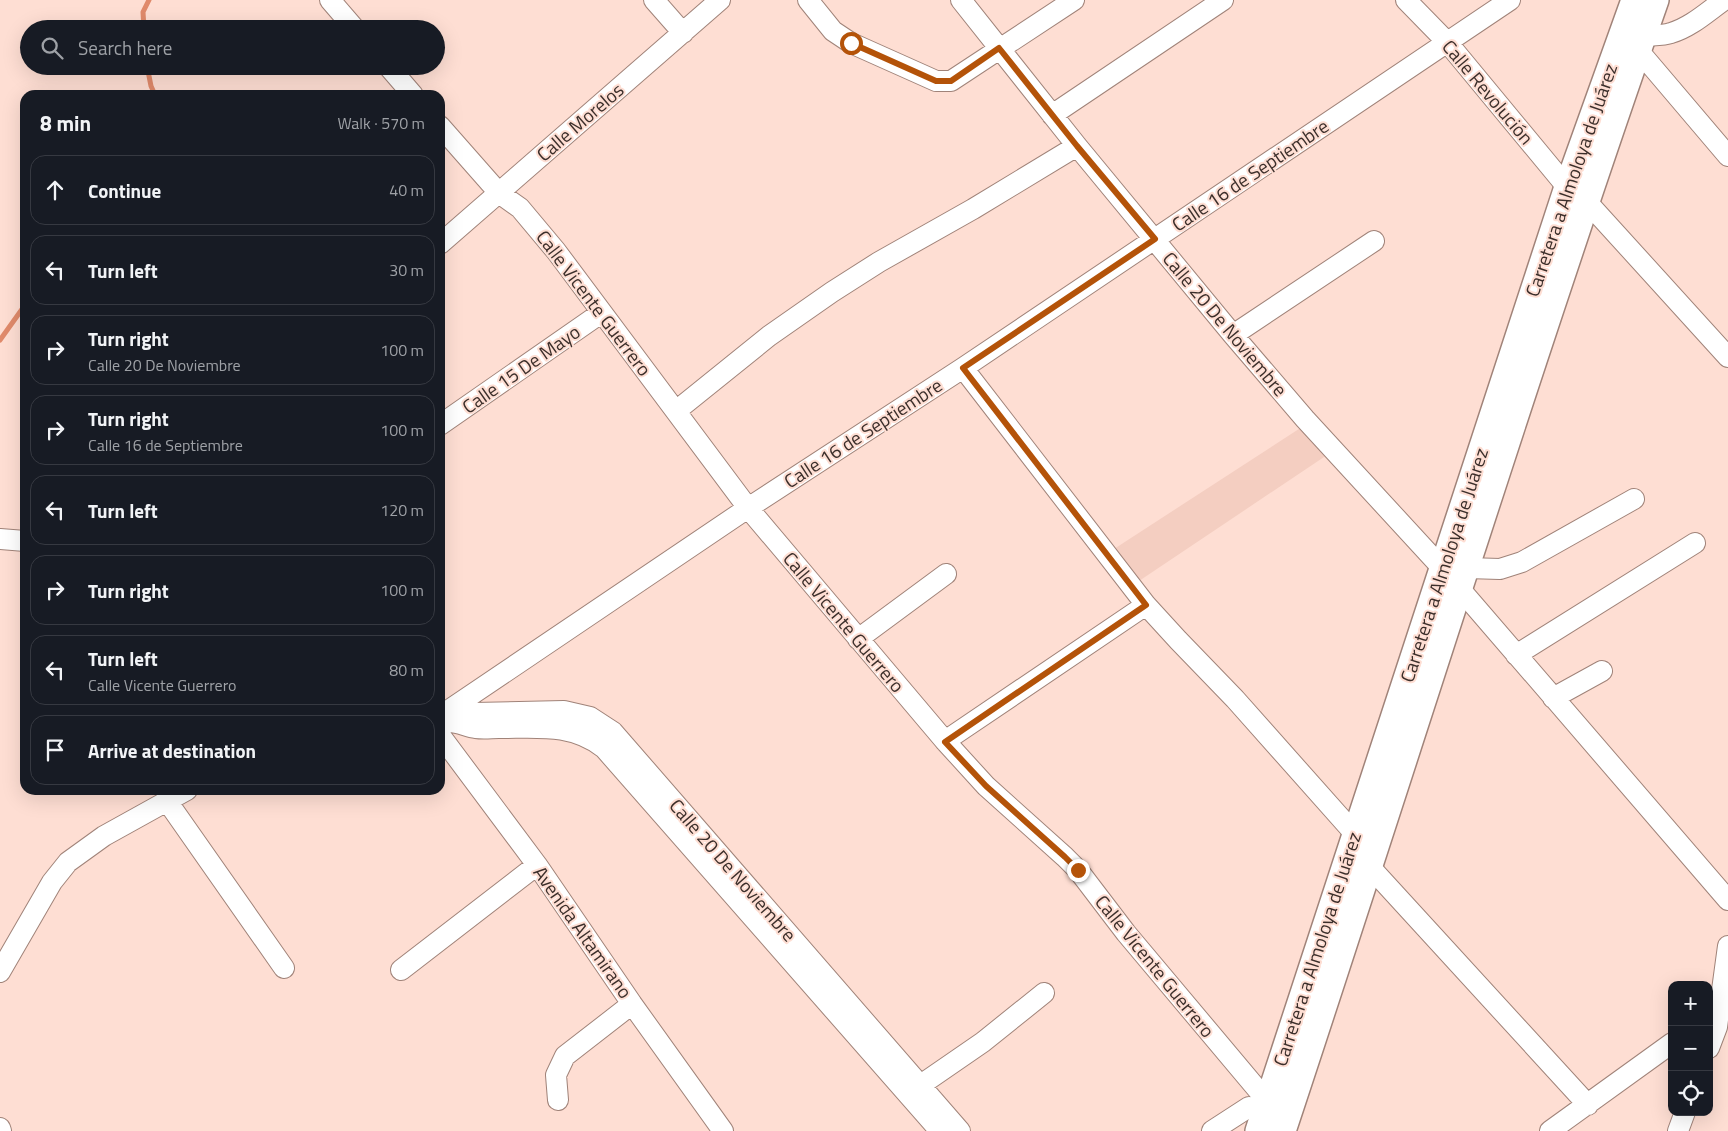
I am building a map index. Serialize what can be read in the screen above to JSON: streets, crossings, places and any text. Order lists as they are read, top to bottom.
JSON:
{
  "streets": {
    "main road": ["Carretera a Almoloya de Juárez"],
    "street": [
      "Calle Revolución",
      "Calle Morelos",
      "Calle 16 de Septiembre",
      "Calle Vicente Guerrero",
      "Calle 20 De Noviembre",
      "Calle 15 De Mayo",
      "Avenida Altamirano"
    ]
  },
  "crossings": [
    ["Calle Revolución", "Calle 16 de Septiembre"],
    ["Calle Revolución", "Carretera a Almoloya de Juárez"],
    ["Calle Morelos", "Calle Vicente Guerrero"],
    ["Calle 16 de Septiembre", "Calle Vicente Guerrero"],
    ["Calle 16 de Septiembre", "Calle 20 De Noviembre"],
    ["Carretera a Almoloya de Juárez", "Calle Vicente Guerrero"],
    ["Carretera a Almoloya de Juárez", "Calle 20 De Noviembre"],
    ["Calle Vicente Guerrero", "Calle 15 De Mayo"]
  ],
  "page": {
    "search": "Search here",
    "heading": ["8 min", "Walk · 570 m"],
    "list": [
      ["Continue", "40 m"],
      ["Turn left", "30 m"],
      ["Turn right", "Calle 20 De Noviembre", "100 m"],
      ["Turn right", "Calle 16 de Septiembre", "100 m"],
      ["Turn left", "120 m"],
      ["Turn right", "100 m"],
      ["Turn left", "Calle Vicente Guerrero", "80 m"],
      "Arrive at destination"
    ],
    "map_buttons": ["+", "−"]
  }
}
